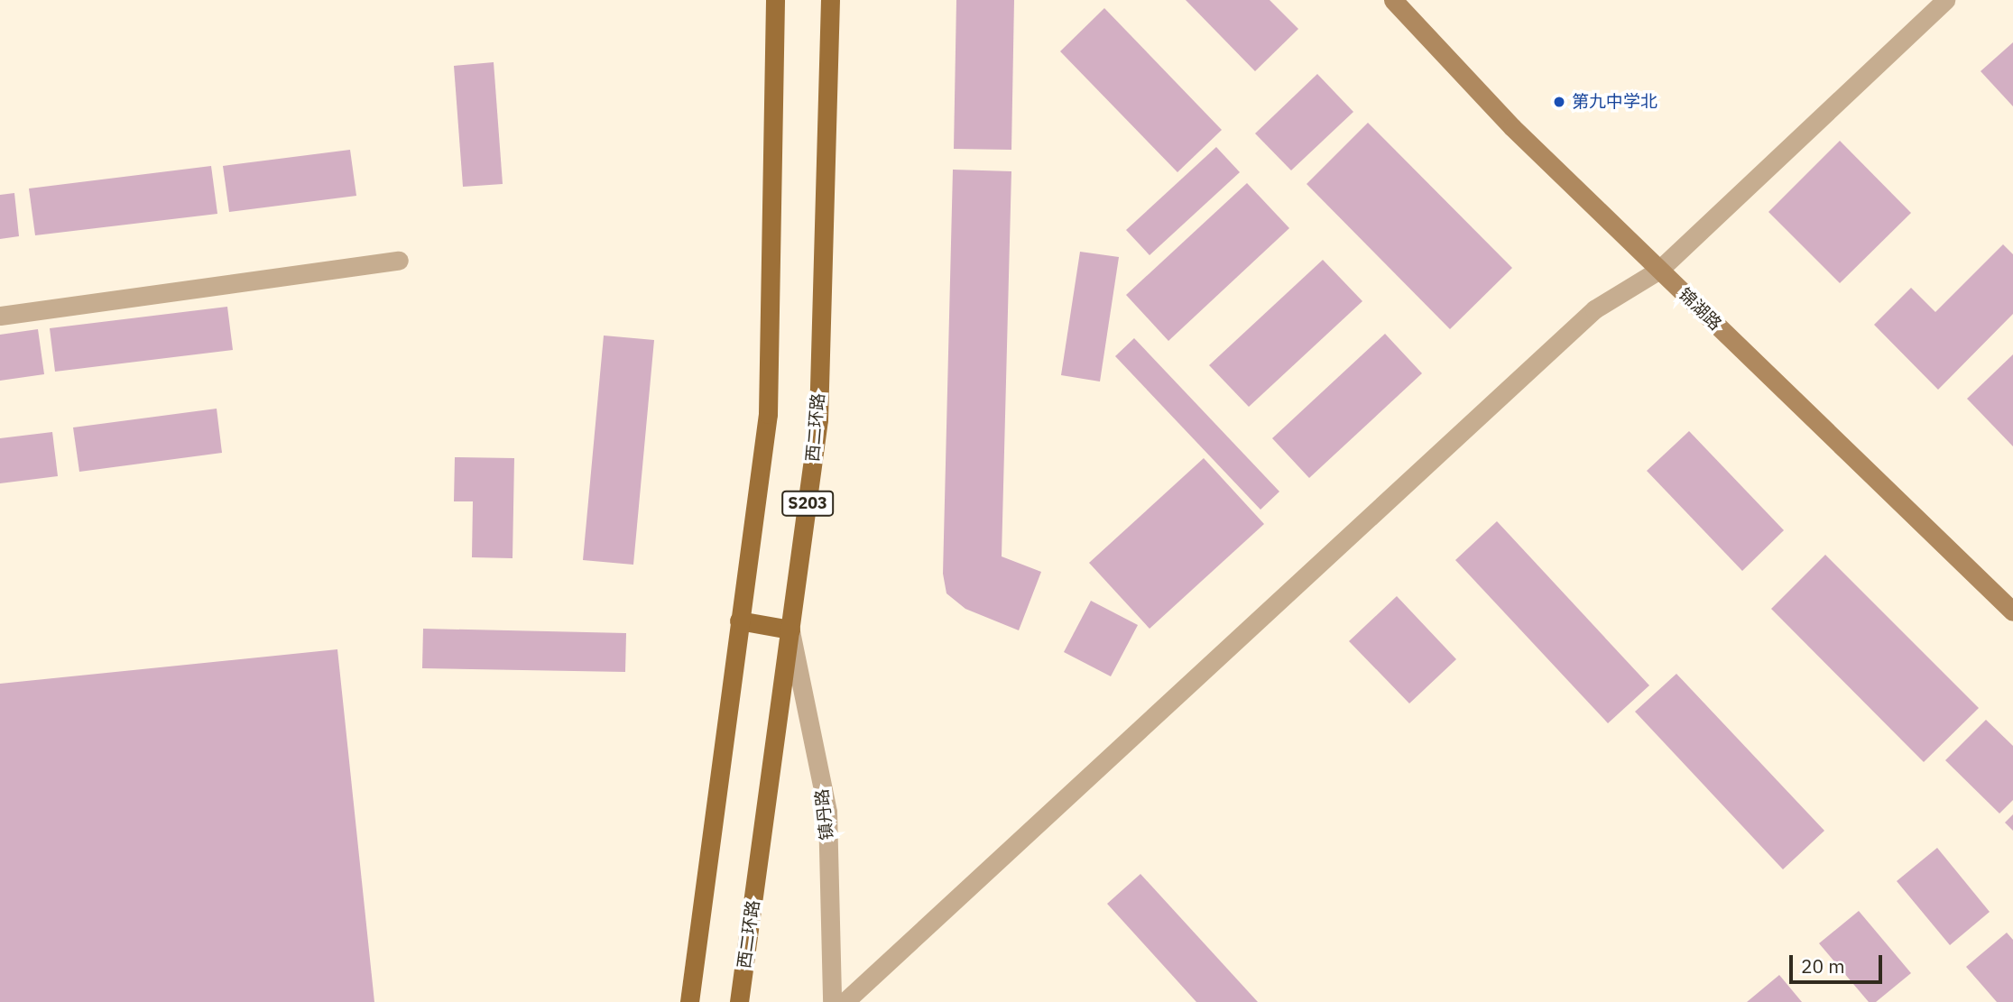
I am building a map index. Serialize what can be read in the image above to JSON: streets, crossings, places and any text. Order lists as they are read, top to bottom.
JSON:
{
  "streets": {
    "main road": ["锦湖路", "西二环路", "S203"],
    "street": ["镇丹路"]
  },
  "crossings": [
    ["西二环路", "镇丹路"]
  ],
  "places": ["第九中学北"],
  "scale_bar": "20 m"
}
